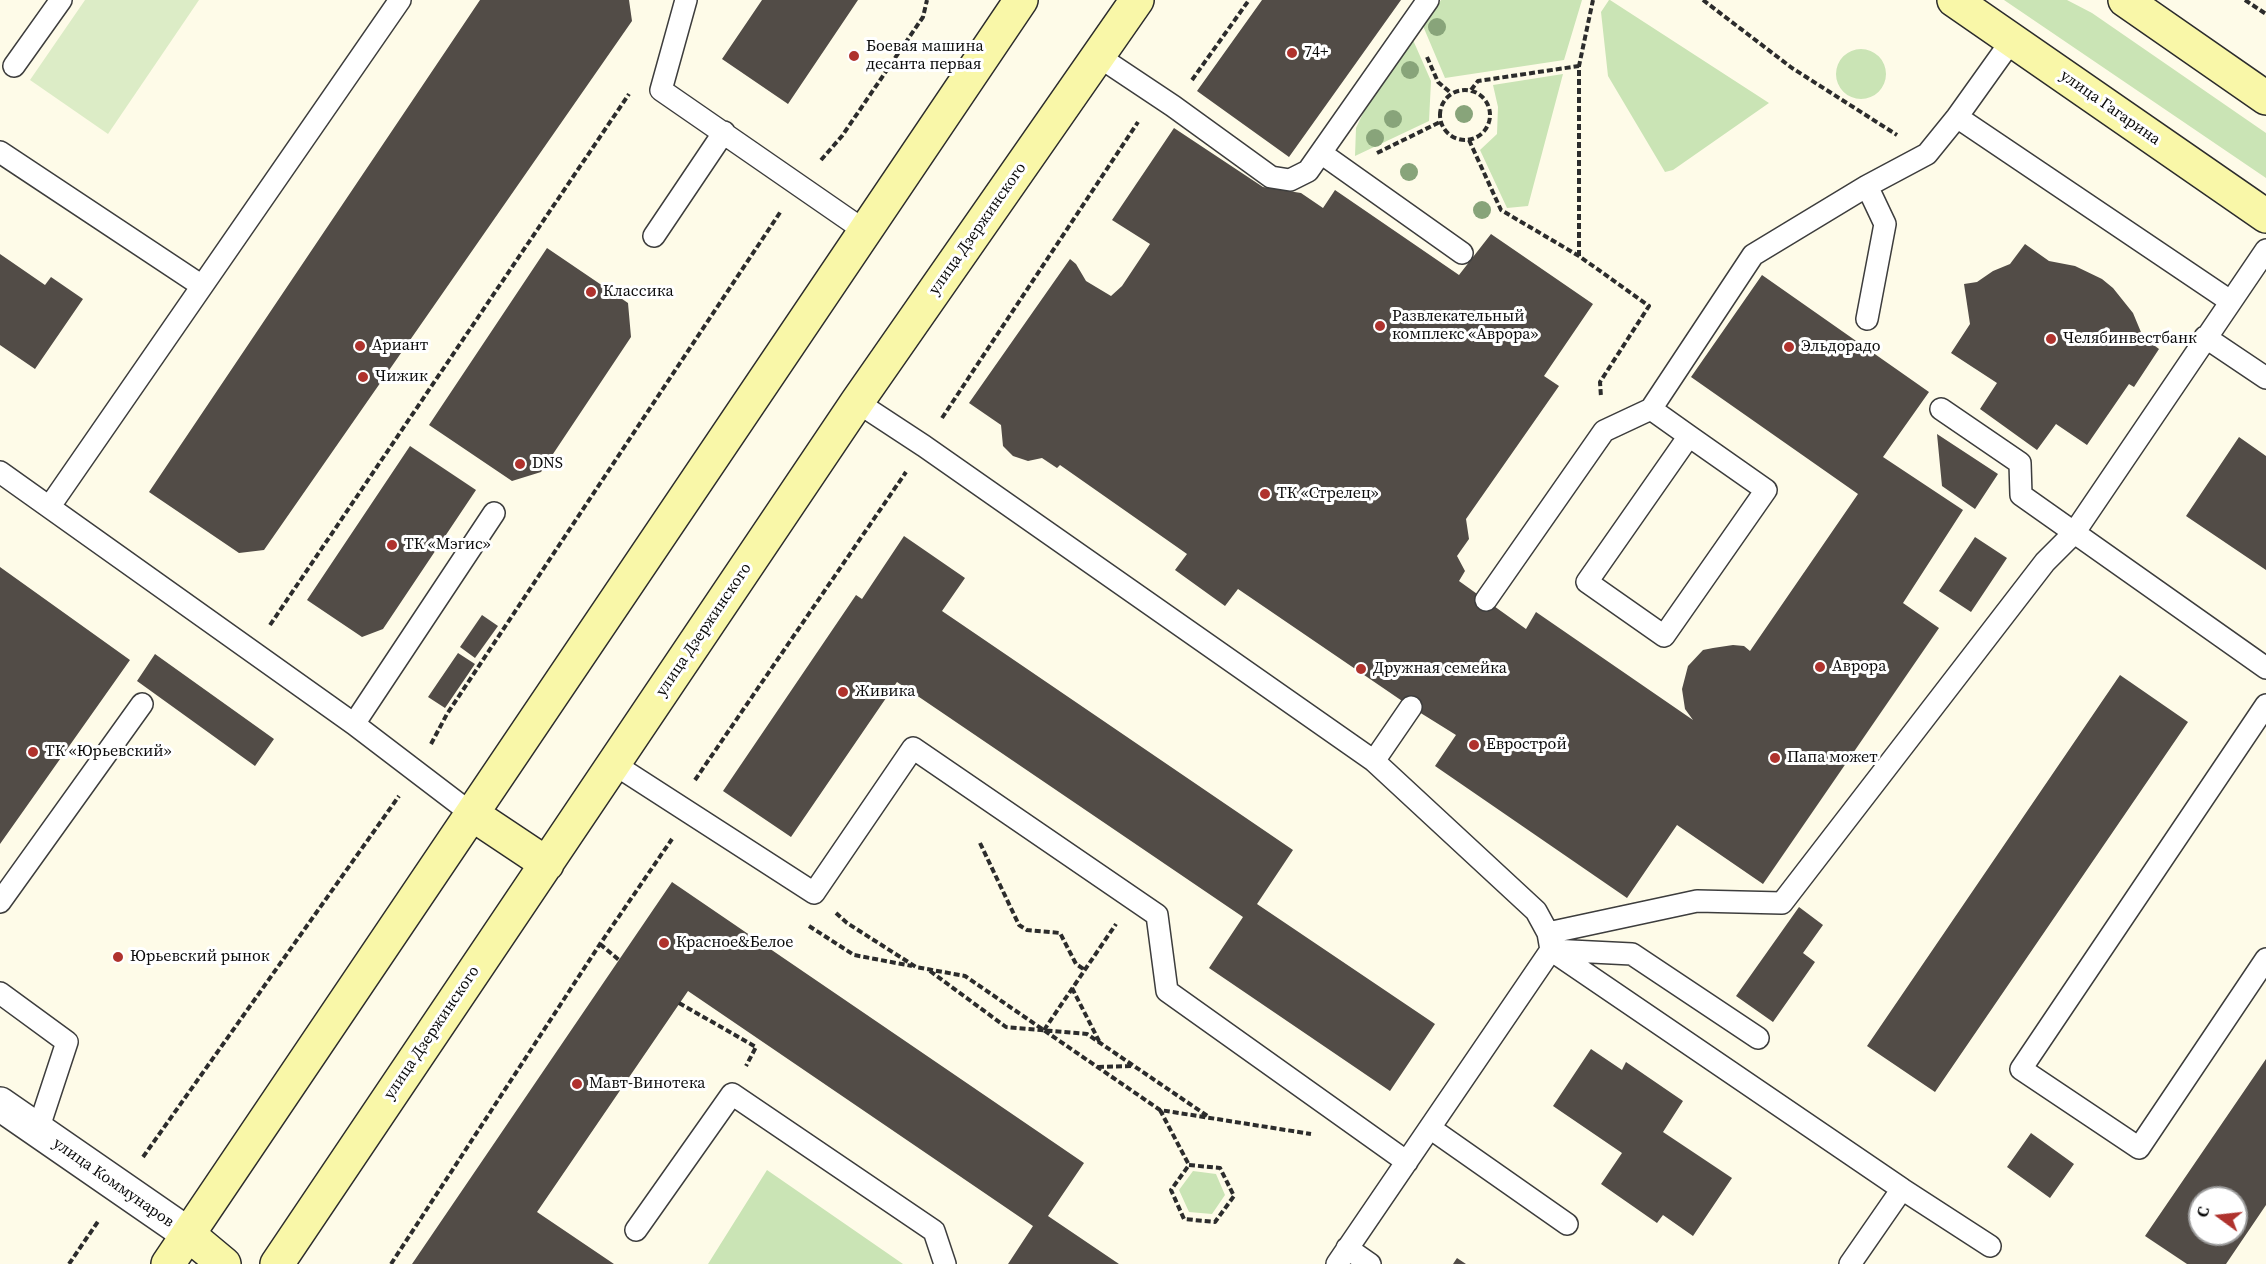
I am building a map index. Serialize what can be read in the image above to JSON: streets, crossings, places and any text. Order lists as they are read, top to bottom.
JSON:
{
  "streets": {
    "main road": ["улица Гагарина", "улица Дзержинского", "улица Коммунаров"]
  },
  "places": [
    "74+",
    "Боевая машина десанта первая",
    "Классика",
    "Развлекательный комплекс «Аврора»",
    "Челябинвестбанк",
    "Ариант",
    "Эльдорадо",
    "Чижик",
    "DNS",
    "ТК «Стрелец»",
    "ТК «Мэгис»",
    "Аврора",
    "Дружная семейка",
    "Живика",
    "Еврострой",
    "ТК «Юрьевский»",
    "Папа может",
    "Красное&Белое",
    "Юрьевский рынок",
    "Мавт-Винотека"
  ],
  "north": "left"
}
